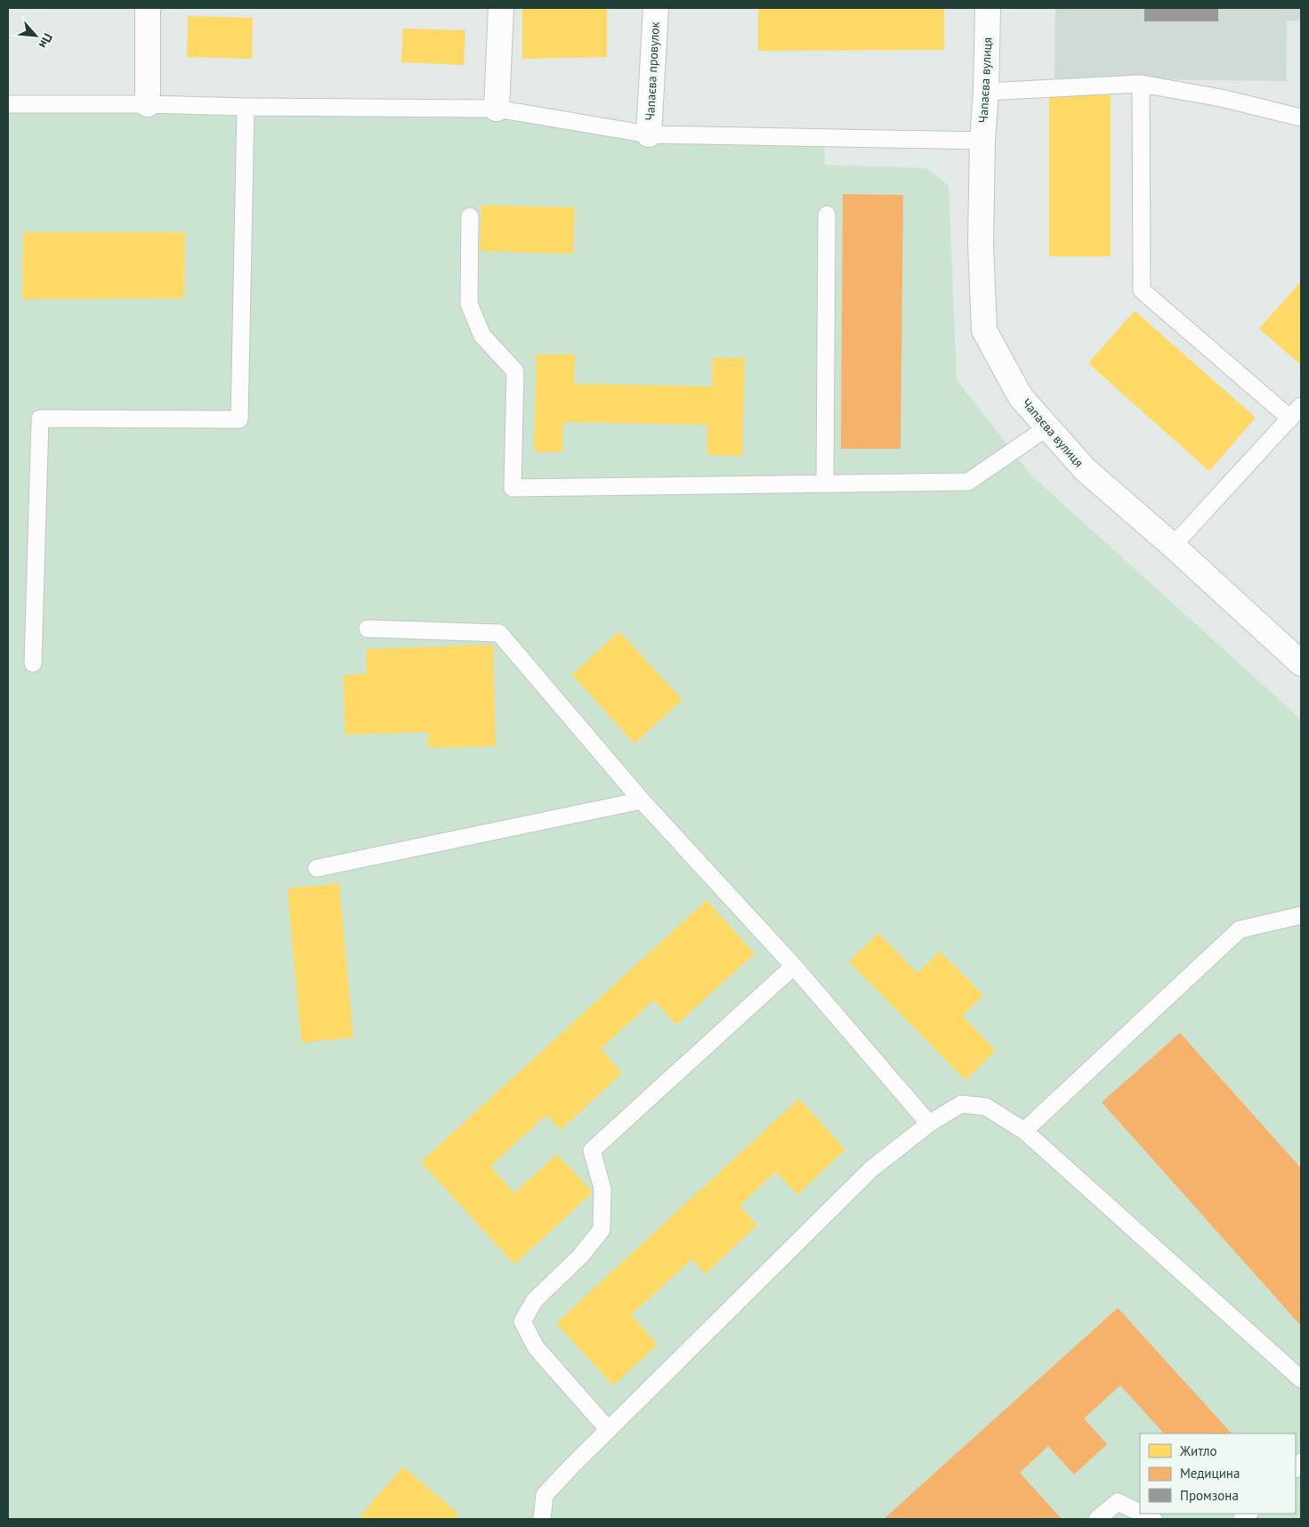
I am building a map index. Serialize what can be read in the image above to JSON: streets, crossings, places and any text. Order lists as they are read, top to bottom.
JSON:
{
  "streets": {
    "street": ["Чапаєва провулок", "Чапаєва вулиця"]
  },
  "legend": ["Житло", "Медицина", "Промзона"],
  "north": "bottom right"
}
